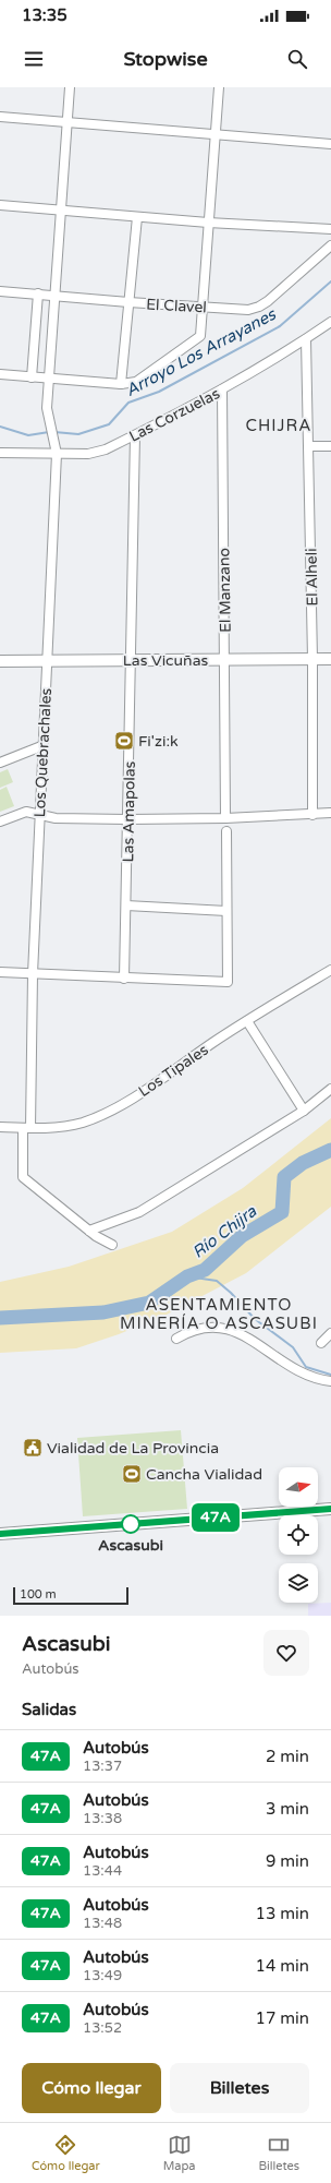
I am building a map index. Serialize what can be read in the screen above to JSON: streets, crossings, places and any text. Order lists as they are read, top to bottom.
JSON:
{
  "streets": {
    "street": [
      "El Clavel",
      "Las Corzuelas",
      "El Alheli",
      "El Manzano",
      "Las Vicuñas",
      "Los Quebrachales",
      "Las Amapolas",
      "Los Tipales"
    ]
  },
  "crossings": [
    ["El Clavel", "Los Quebrachales"],
    ["Las Corzuelas", "El Alheli"],
    ["Las Corzuelas", "El Manzano"],
    ["Las Corzuelas", "Los Quebrachales"],
    ["Las Corzuelas", "Las Amapolas"],
    ["El Alheli", "Las Vicuñas"],
    ["El Manzano", "Las Vicuñas"],
    ["Las Vicuñas", "Los Quebrachales"],
    ["Las Vicuñas", "Las Amapolas"],
    ["Los Quebrachales", "Los Tipales"]
  ],
  "districts": ["CHIJRA", "ASENTAMIENTO MINERÍA O ASCASUBI"],
  "water": ["Arroyo Los Arrayanes", "Río Chijra"],
  "places": {
    "sports": ["Fi'zi:k", "Cancha Vialidad"],
    "public building": ["Vialidad de La Provincia"],
    "other": ["Ascasubi"]
  },
  "lines": ["bus line 47A"],
  "scale_bar": "100 m",
  "north": "right",
  "page": {
    "status": "13:35",
    "header": "Stopwise",
    "on_map": "47A",
    "scale": "100 m",
    "heading": [
      ["Ascasubi", "Autobús"],
      "Salidas"
    ],
    "list": [
      {
        "mark": "47A",
        "name": "Autobús",
        "note": "13:37",
        "value": "2 min"
      },
      {
        "mark": "47A",
        "name": "Autobús",
        "note": "13:38",
        "value": "3 min"
      },
      {
        "mark": "47A",
        "name": "Autobús",
        "note": "13:44",
        "value": "9 min"
      },
      {
        "mark": "47A",
        "name": "Autobús",
        "note": "13:48",
        "value": "13 min"
      },
      {
        "mark": "47A",
        "name": "Autobús",
        "note": "13:49",
        "value": "14 min"
      },
      {
        "mark": "47A",
        "name": "Autobús",
        "note": "13:52",
        "value": "17 min"
      }
    ],
    "buttons": ["Cómo llegar", "Billetes"],
    "tabs": ["Cómo llegar", "Mapa", "Billetes"]
  }
}
